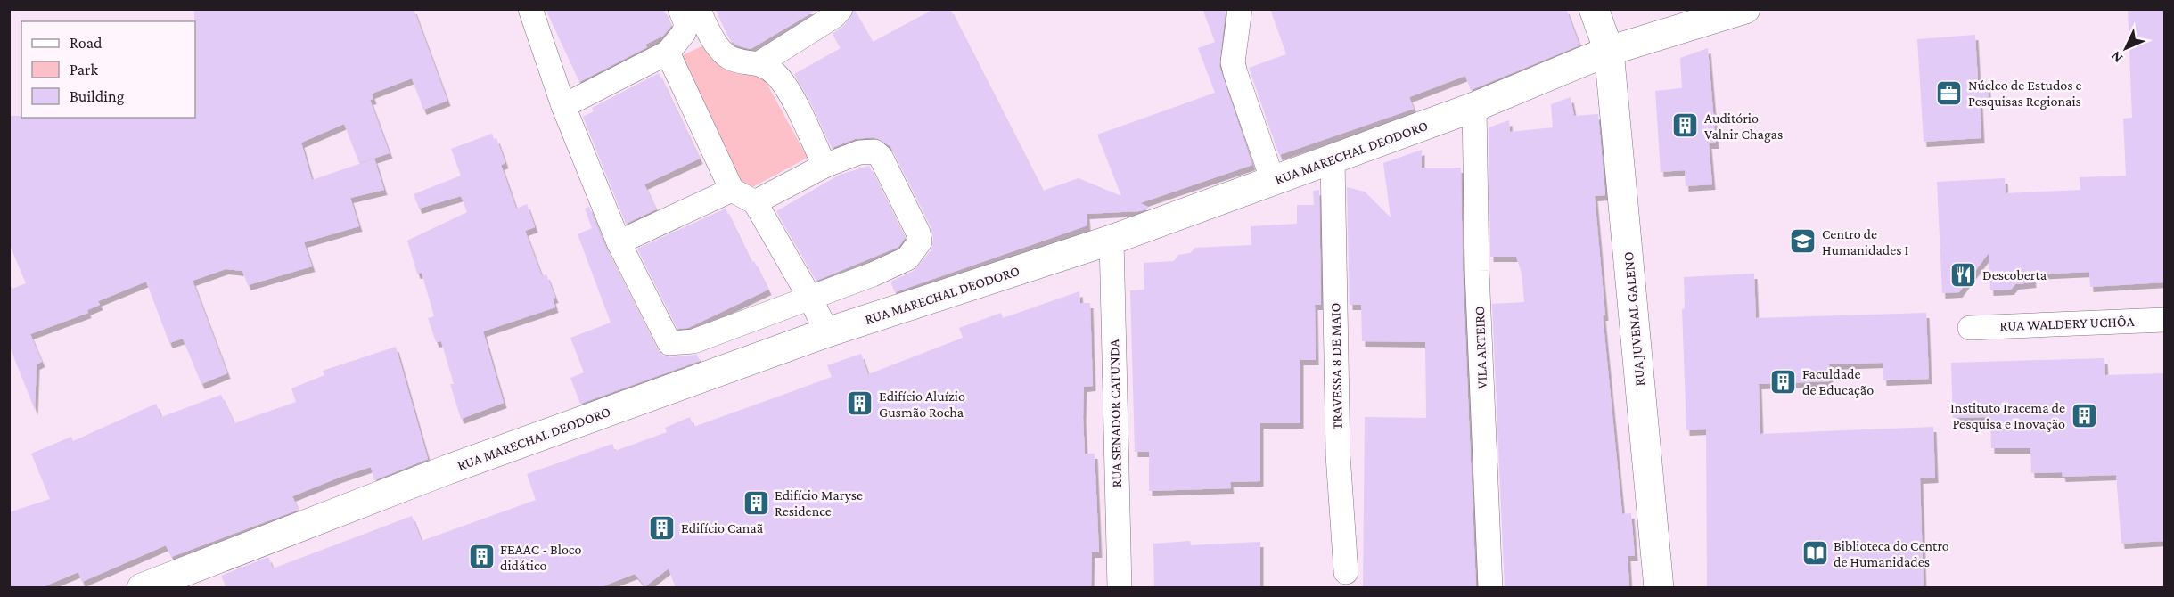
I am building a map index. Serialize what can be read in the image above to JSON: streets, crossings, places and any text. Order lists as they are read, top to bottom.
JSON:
{
  "streets": {
    "street": [
      "RUA MARECHAL DEODORO",
      "RUA JUVENAL GALENO",
      "RUA WALDERY UCHÔA",
      "VILA ARTEIRO",
      "TRAVESSA 8 DE MAIO",
      "RUA SENADOR CATUNDA"
    ]
  },
  "crossings": [
    ["RUA MARECHAL DEODORO", "RUA JUVENAL GALENO"],
    ["RUA MARECHAL DEODORO", "VILA ARTEIRO"],
    ["RUA MARECHAL DEODORO", "TRAVESSA 8 DE MAIO"],
    ["RUA MARECHAL DEODORO", "RUA SENADOR CATUNDA"]
  ],
  "places": {
    "office": ["Núcleo de Estudos e Pesquisas Regionais"],
    "building": [
      "Auditório Valnir Chagas",
      "Faculdade de Educação",
      "Edifício Aluízio Gusmão Rocha",
      "Instituto Iracema de Pesquisa e Inovação",
      "Edifício Maryse Residence",
      "Edifício Canaã",
      "FEAAC - Bloco didático"
    ],
    "school or university": ["Centro de Humanidades I"],
    "restaurant": ["Descoberta"],
    "library": ["Biblioteca do Centro de Humanidades"]
  },
  "legend": ["Road", "Park", "Building"],
  "north": "bottom left"
}
